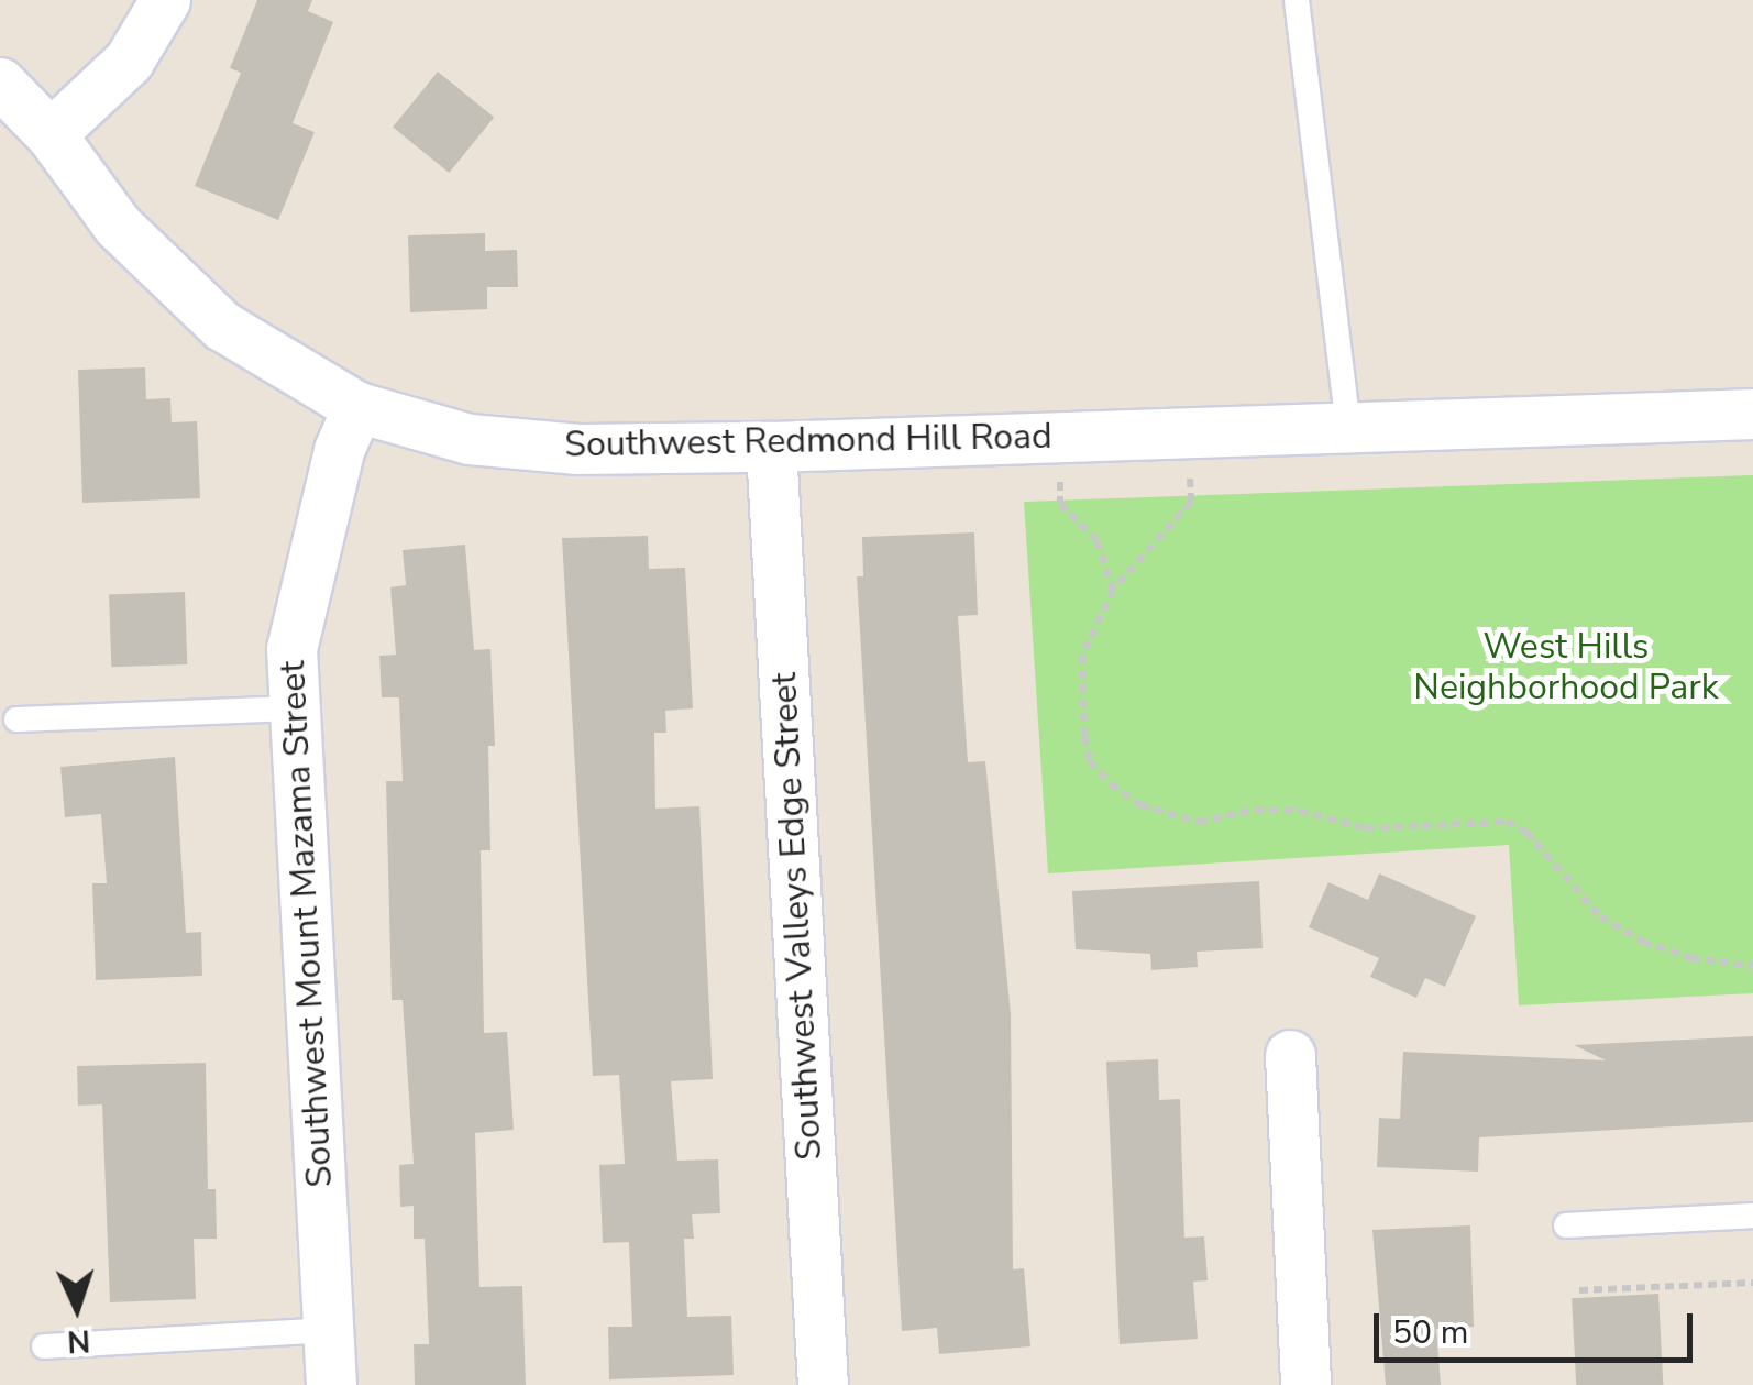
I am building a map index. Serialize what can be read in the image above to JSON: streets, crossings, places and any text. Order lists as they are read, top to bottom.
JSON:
{
  "streets": {
    "street": ["Southwest Redmond Hill Road", "Southwest Valleys Edge Street", "Southwest Mount Mazama Street"]
  },
  "crossings": [
    ["Southwest Redmond Hill Road", "Southwest Valleys Edge Street"],
    ["Southwest Redmond Hill Road", "Southwest Mount Mazama Street"]
  ],
  "parks": ["West Hills Neighborhood Park"],
  "scale_bar": "50 m",
  "north": "bottom"
}
